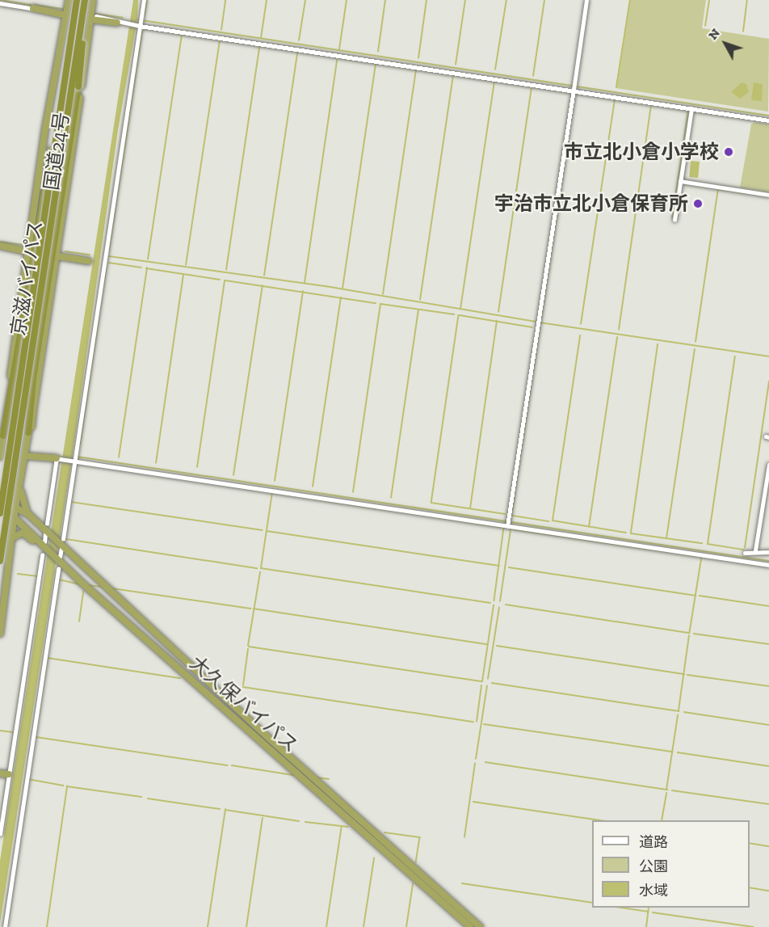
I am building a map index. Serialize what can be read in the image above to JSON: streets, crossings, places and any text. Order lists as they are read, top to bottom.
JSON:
{
  "streets": {
    "highway": ["国道24号", "京滋バイパス", "大久保バイパス"]
  },
  "crossings": [
    ["国道24号", "大久保バイパス"]
  ],
  "places": ["市立北小倉小学校", "宇治市立北小倉保育所"],
  "legend": ["道路", "公園", "水域"],
  "north": "top left"
}
